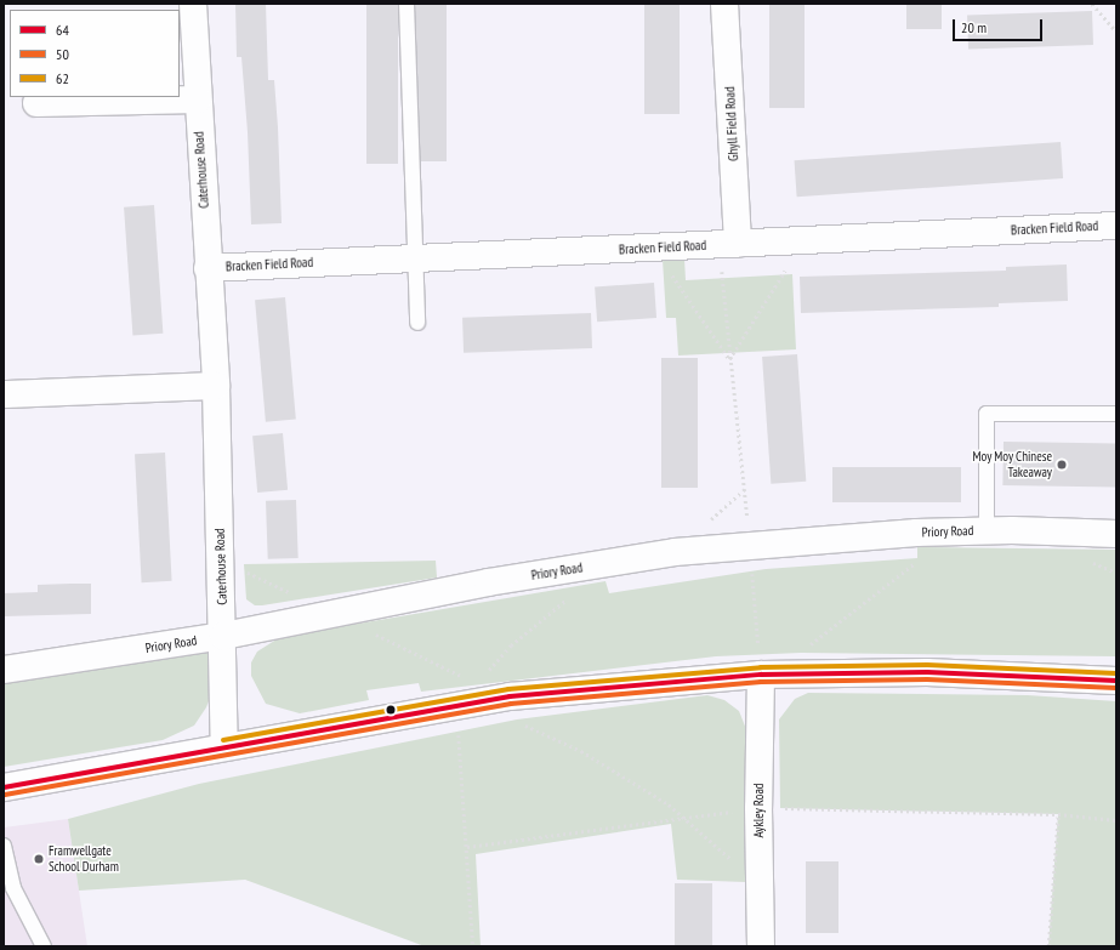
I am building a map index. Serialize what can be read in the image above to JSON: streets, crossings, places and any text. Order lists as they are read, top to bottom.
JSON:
{
  "streets": {
    "street": [
      "Ghyll Field Road",
      "Caterhouse Road",
      "Bracken Field Road",
      "Priory Road",
      "Aykley Road"
    ]
  },
  "crossings": [
    ["Ghyll Field Road", "Bracken Field Road"],
    ["Caterhouse Road", "Bracken Field Road"],
    ["Caterhouse Road", "Priory Road"]
  ],
  "places": ["Moy Moy Chinese Takeaway", "Framwellgate School Durham"],
  "lines": ["transit line 62", "transit line 64", "transit line 50"],
  "legend": ["64", "50", "62"],
  "scale_bar": "20 m"
}
